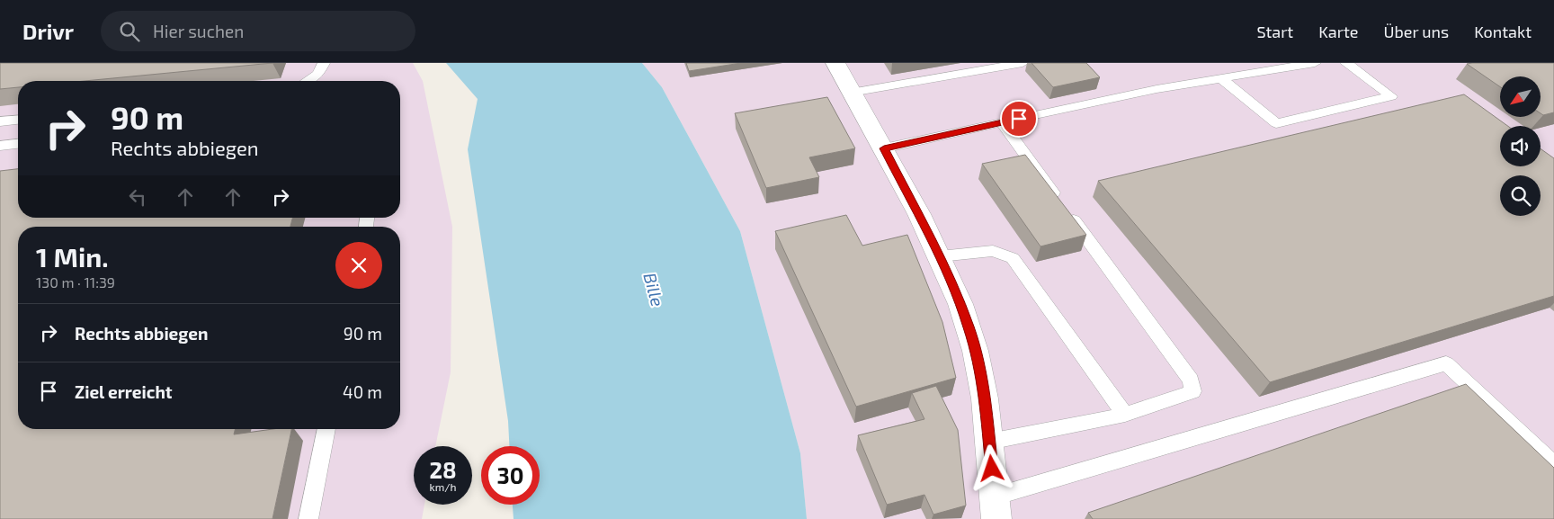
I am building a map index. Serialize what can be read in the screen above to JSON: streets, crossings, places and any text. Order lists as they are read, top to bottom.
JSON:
{
  "water": ["Bille"],
  "north": "bottom left",
  "page": {
    "header": "Drivr",
    "search": "Hier suchen",
    "nav": [
      "Start",
      "Karte",
      "Über uns",
      "Kontakt"
    ],
    "turn": ["90 m", "Rechts abbiegen"],
    "heading": ["1 Min.", "130 m · 11:39"],
    "list": [
      {
        "name": "Rechts abbiegen",
        "value": "90 m"
      },
      {
        "name": "Ziel erreicht",
        "value": "40 m"
      }
    ],
    "speed": "28 km/h",
    "limit": "30"
  }
}
